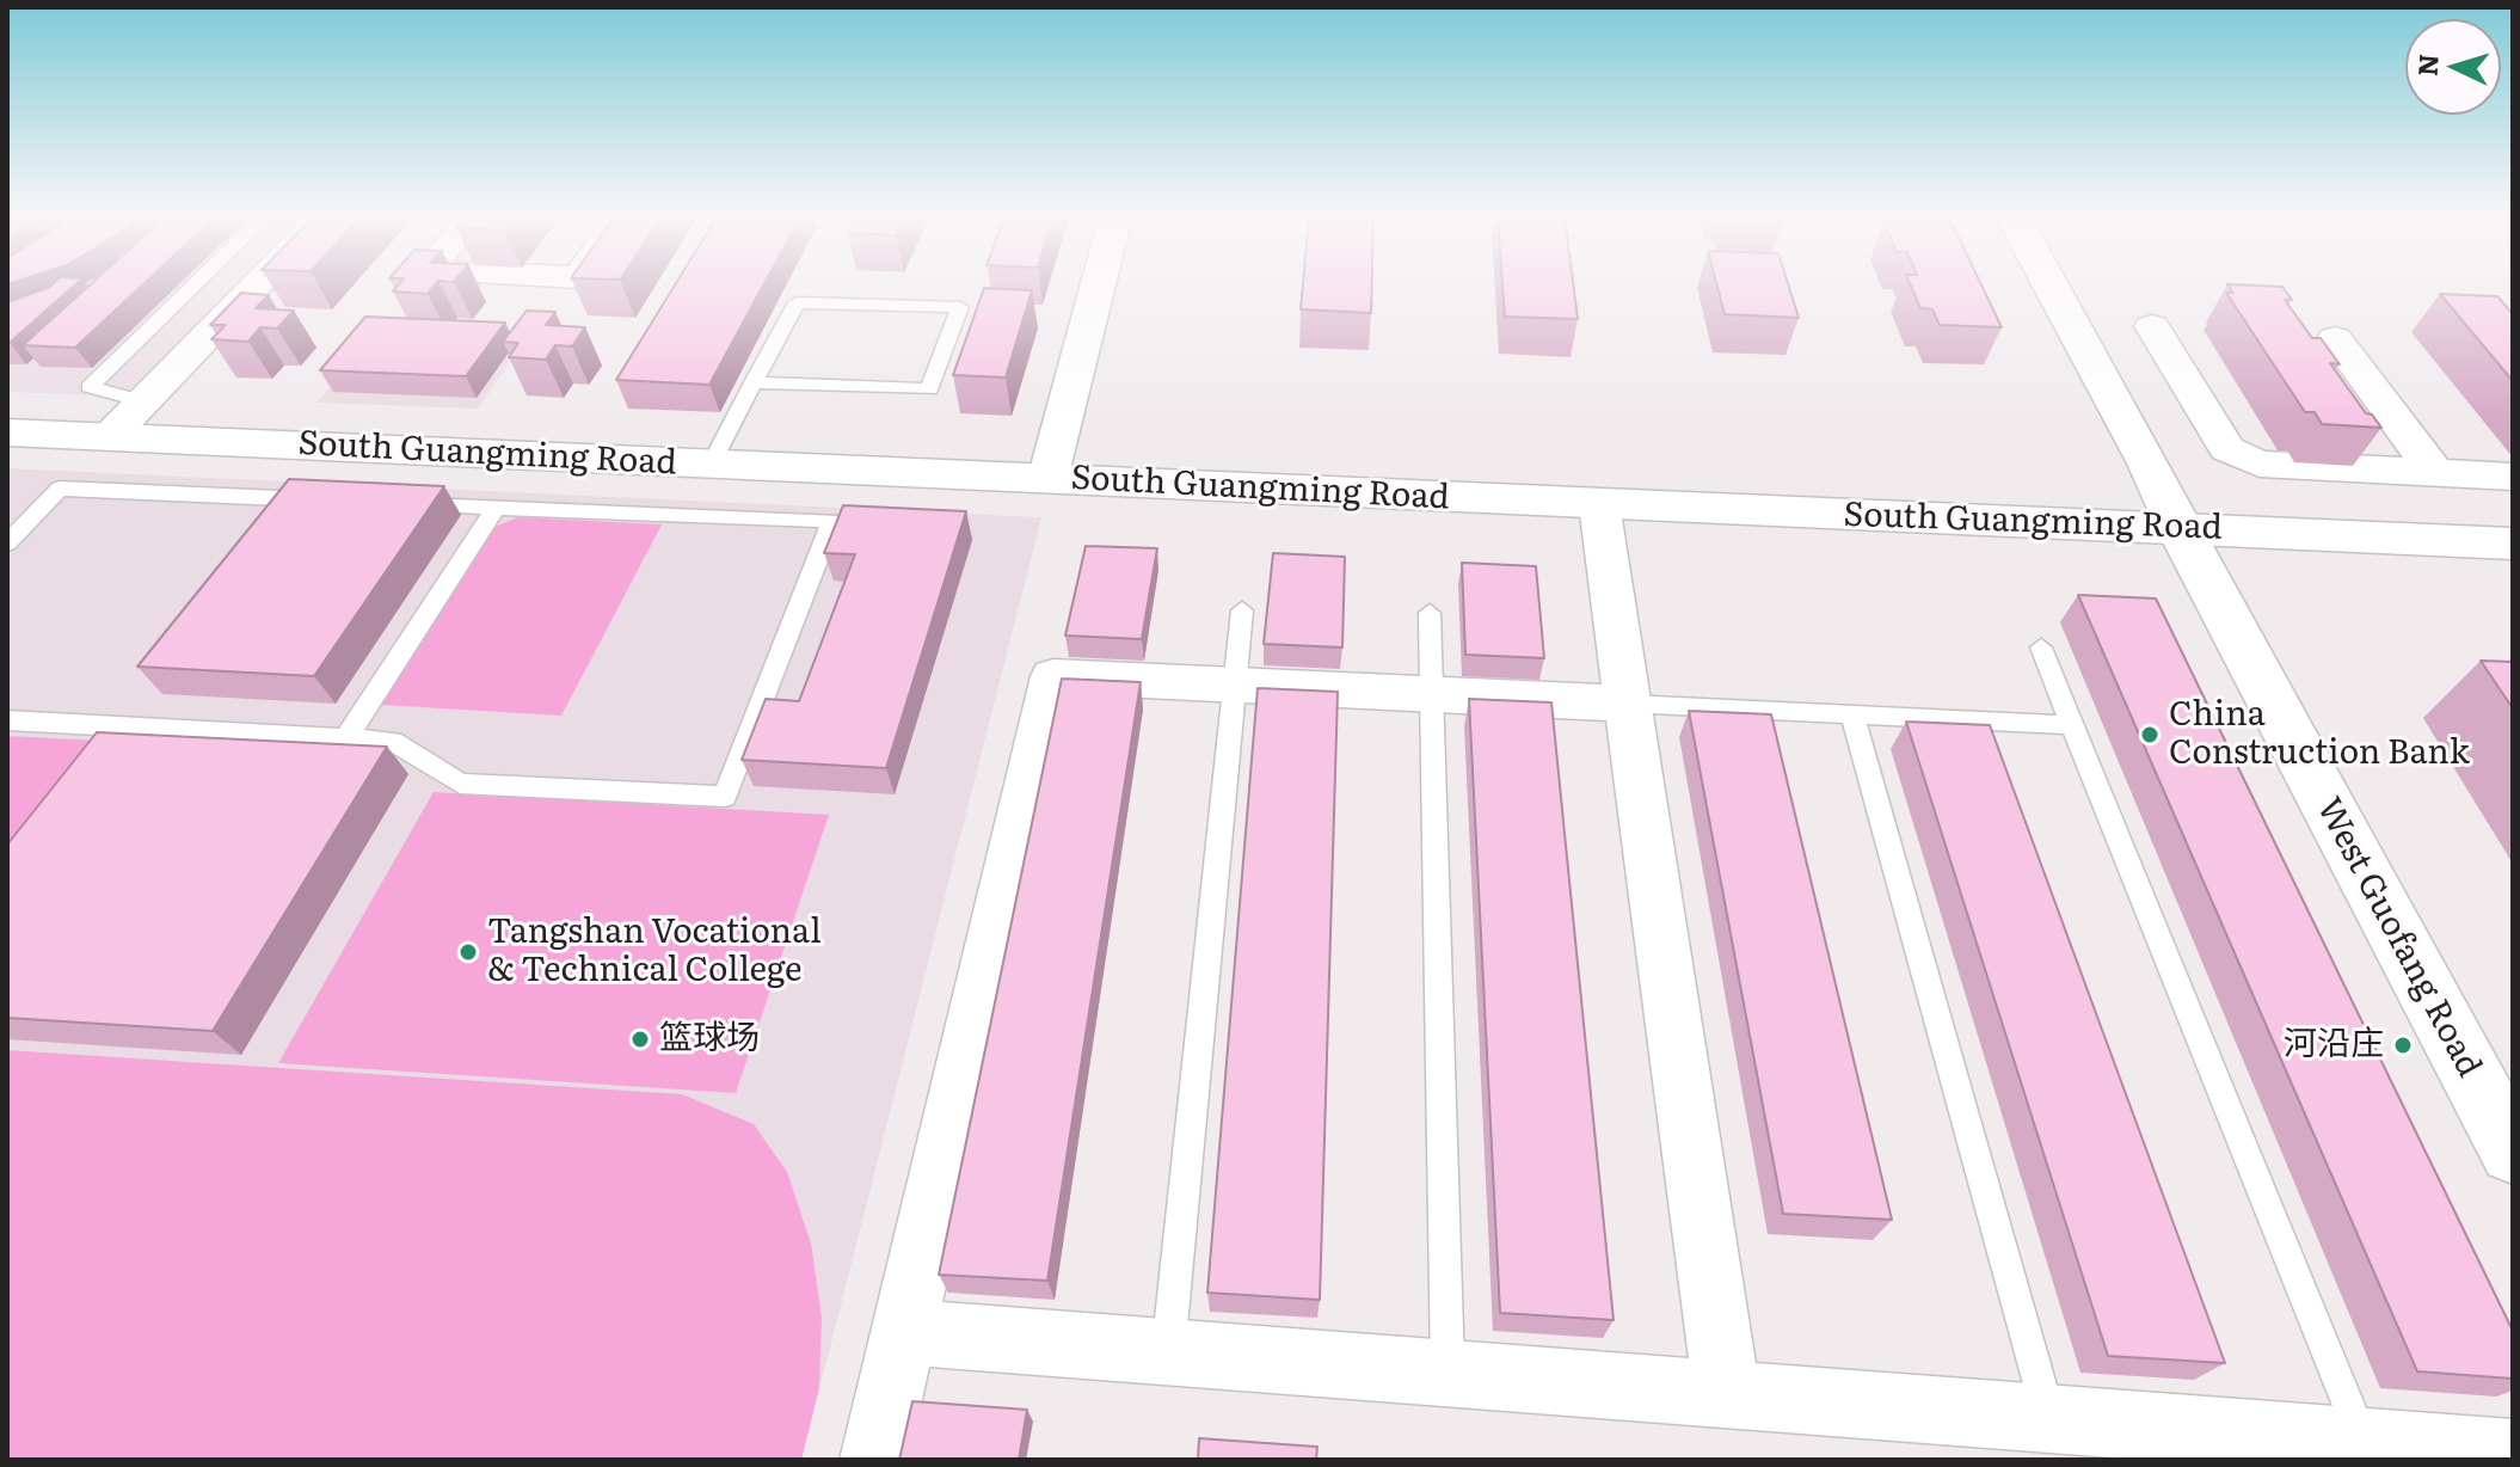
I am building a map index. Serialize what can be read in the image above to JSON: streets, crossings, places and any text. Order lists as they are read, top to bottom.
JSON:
{
  "streets": {
    "main road": ["South Guangming Road", "West Guofang Road"]
  },
  "crossings": [
    ["South Guangming Road", "West Guofang Road"]
  ],
  "places": [
    "China Construction Bank",
    "Tangshan Vocational & Technical College",
    "篮球场",
    "河沿庄"
  ],
  "north": "left"
}
